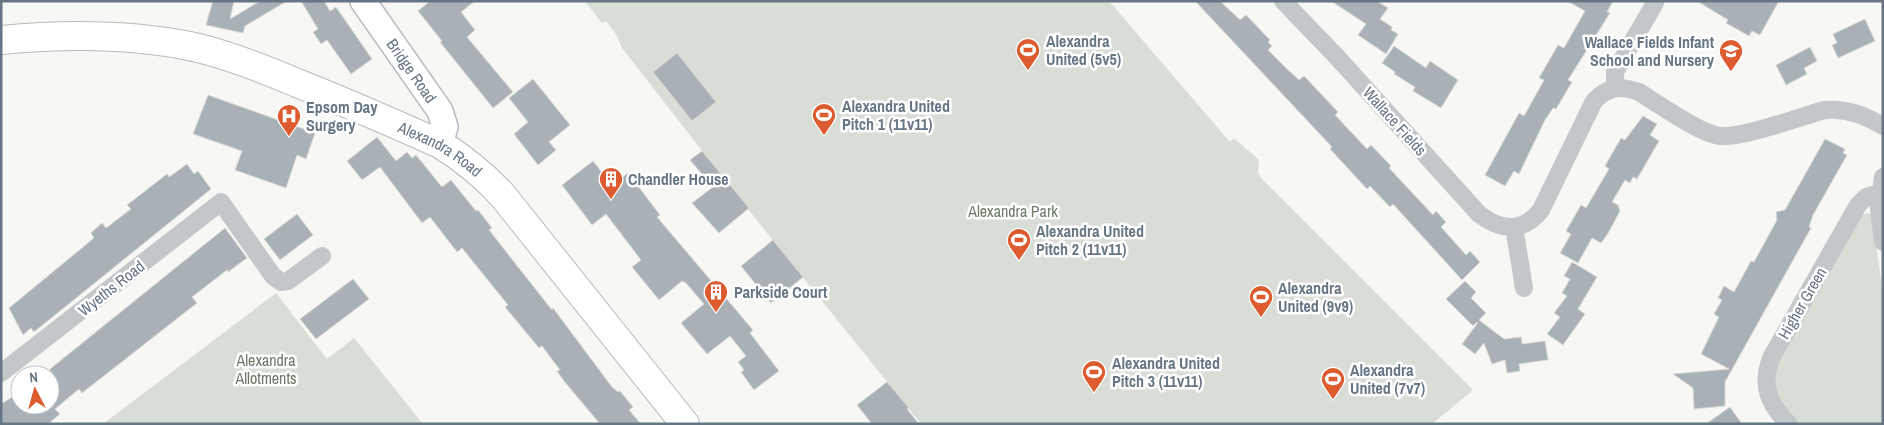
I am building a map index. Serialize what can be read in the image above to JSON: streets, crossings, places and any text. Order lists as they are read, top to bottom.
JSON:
{
  "streets": {
    "main road": ["Bridge Road", "Alexandra Road"],
    "street": ["Wallace Fields", "Wyeths Road", "Higher Green"]
  },
  "crossings": [
    ["Bridge Road", "Alexandra Road"]
  ],
  "parks": ["Alexandra Park", "Alexandra Allotments"],
  "places": {
    "sports": [
      "Alexandra United (5v5)",
      "Alexandra United Pitch 1 (11v11)",
      "Alexandra United Pitch 2 (11v11)",
      "Alexandra United (9v9)",
      "Alexandra United Pitch 3 (11v11)",
      "Alexandra United (7v7)"
    ],
    "school or university": ["Wallace Fields Infant School and Nursery"],
    "hospital": ["Epsom Day Surgery"],
    "building": ["Chandler House", "Parkside Court"]
  },
  "north": "top"
}
